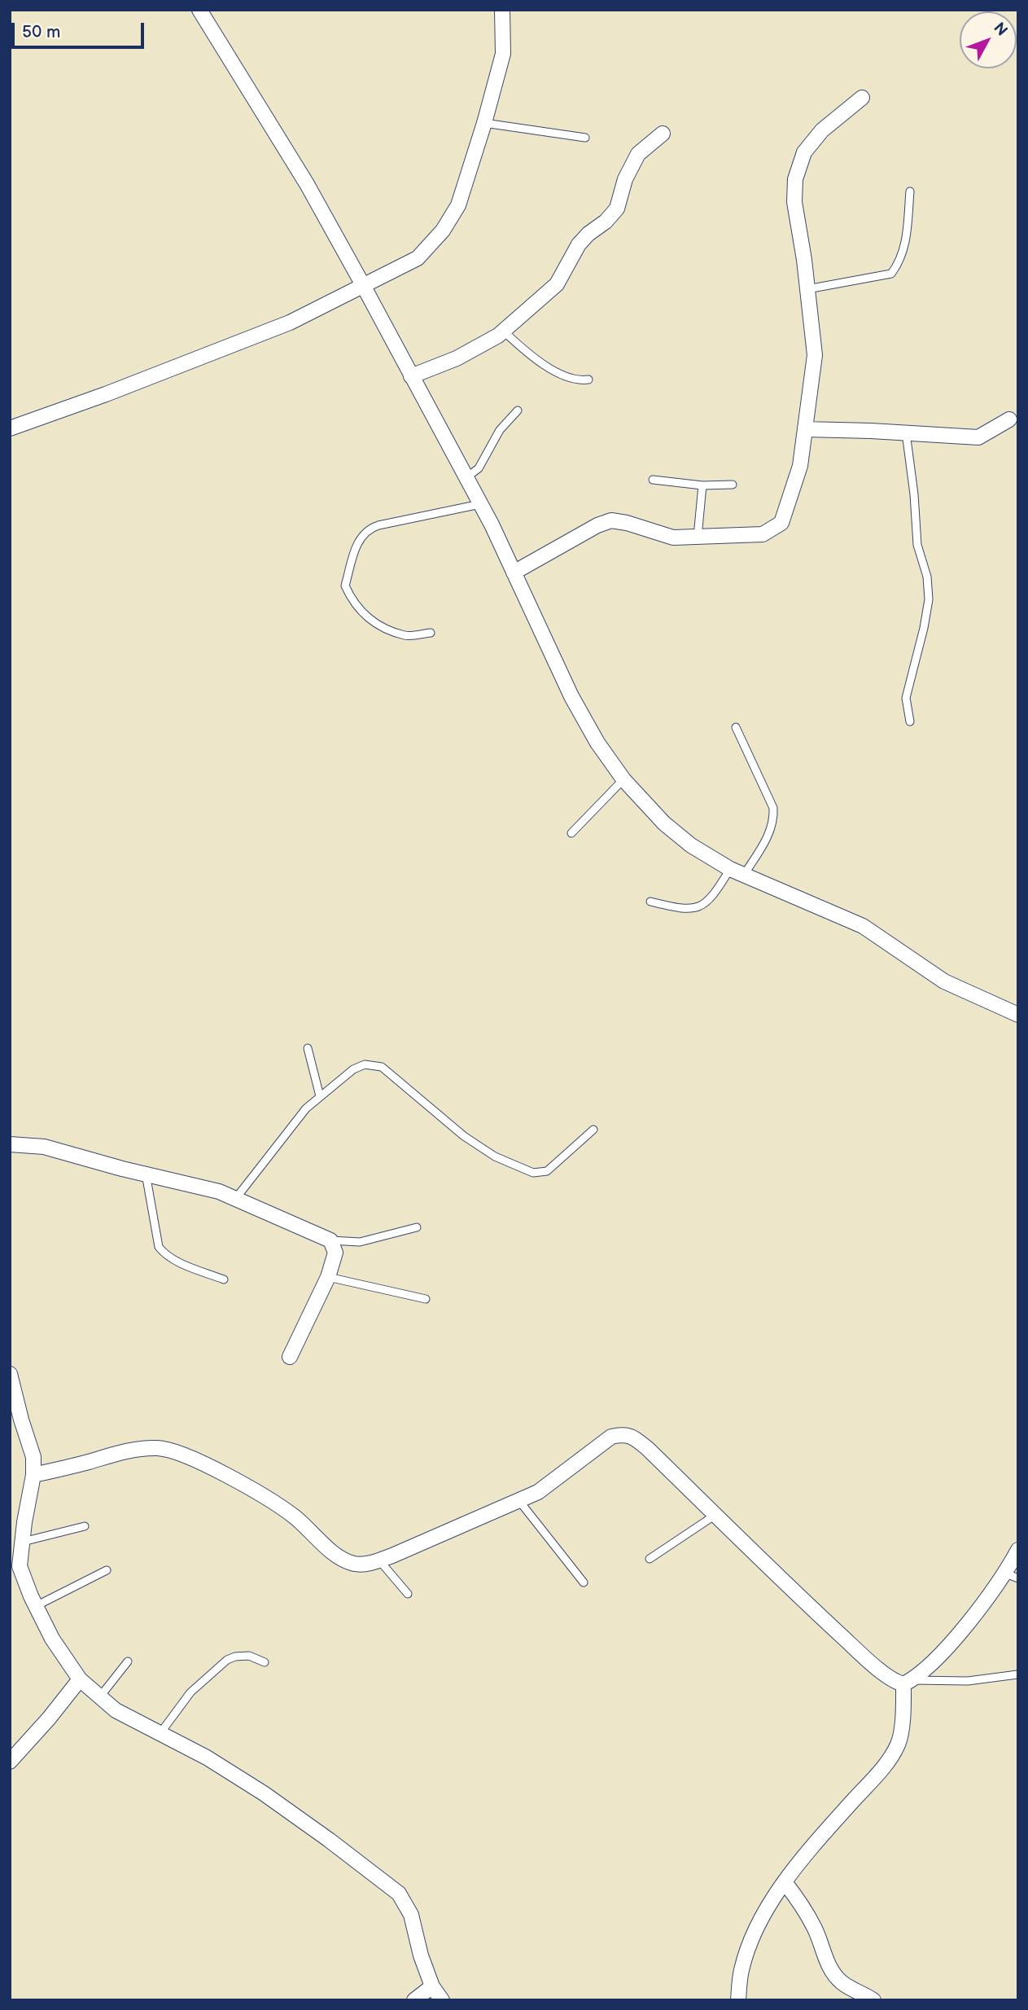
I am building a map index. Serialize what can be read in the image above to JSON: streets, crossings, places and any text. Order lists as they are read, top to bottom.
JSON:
{
  "scale_bar": "50 m",
  "north": "top right"
}
